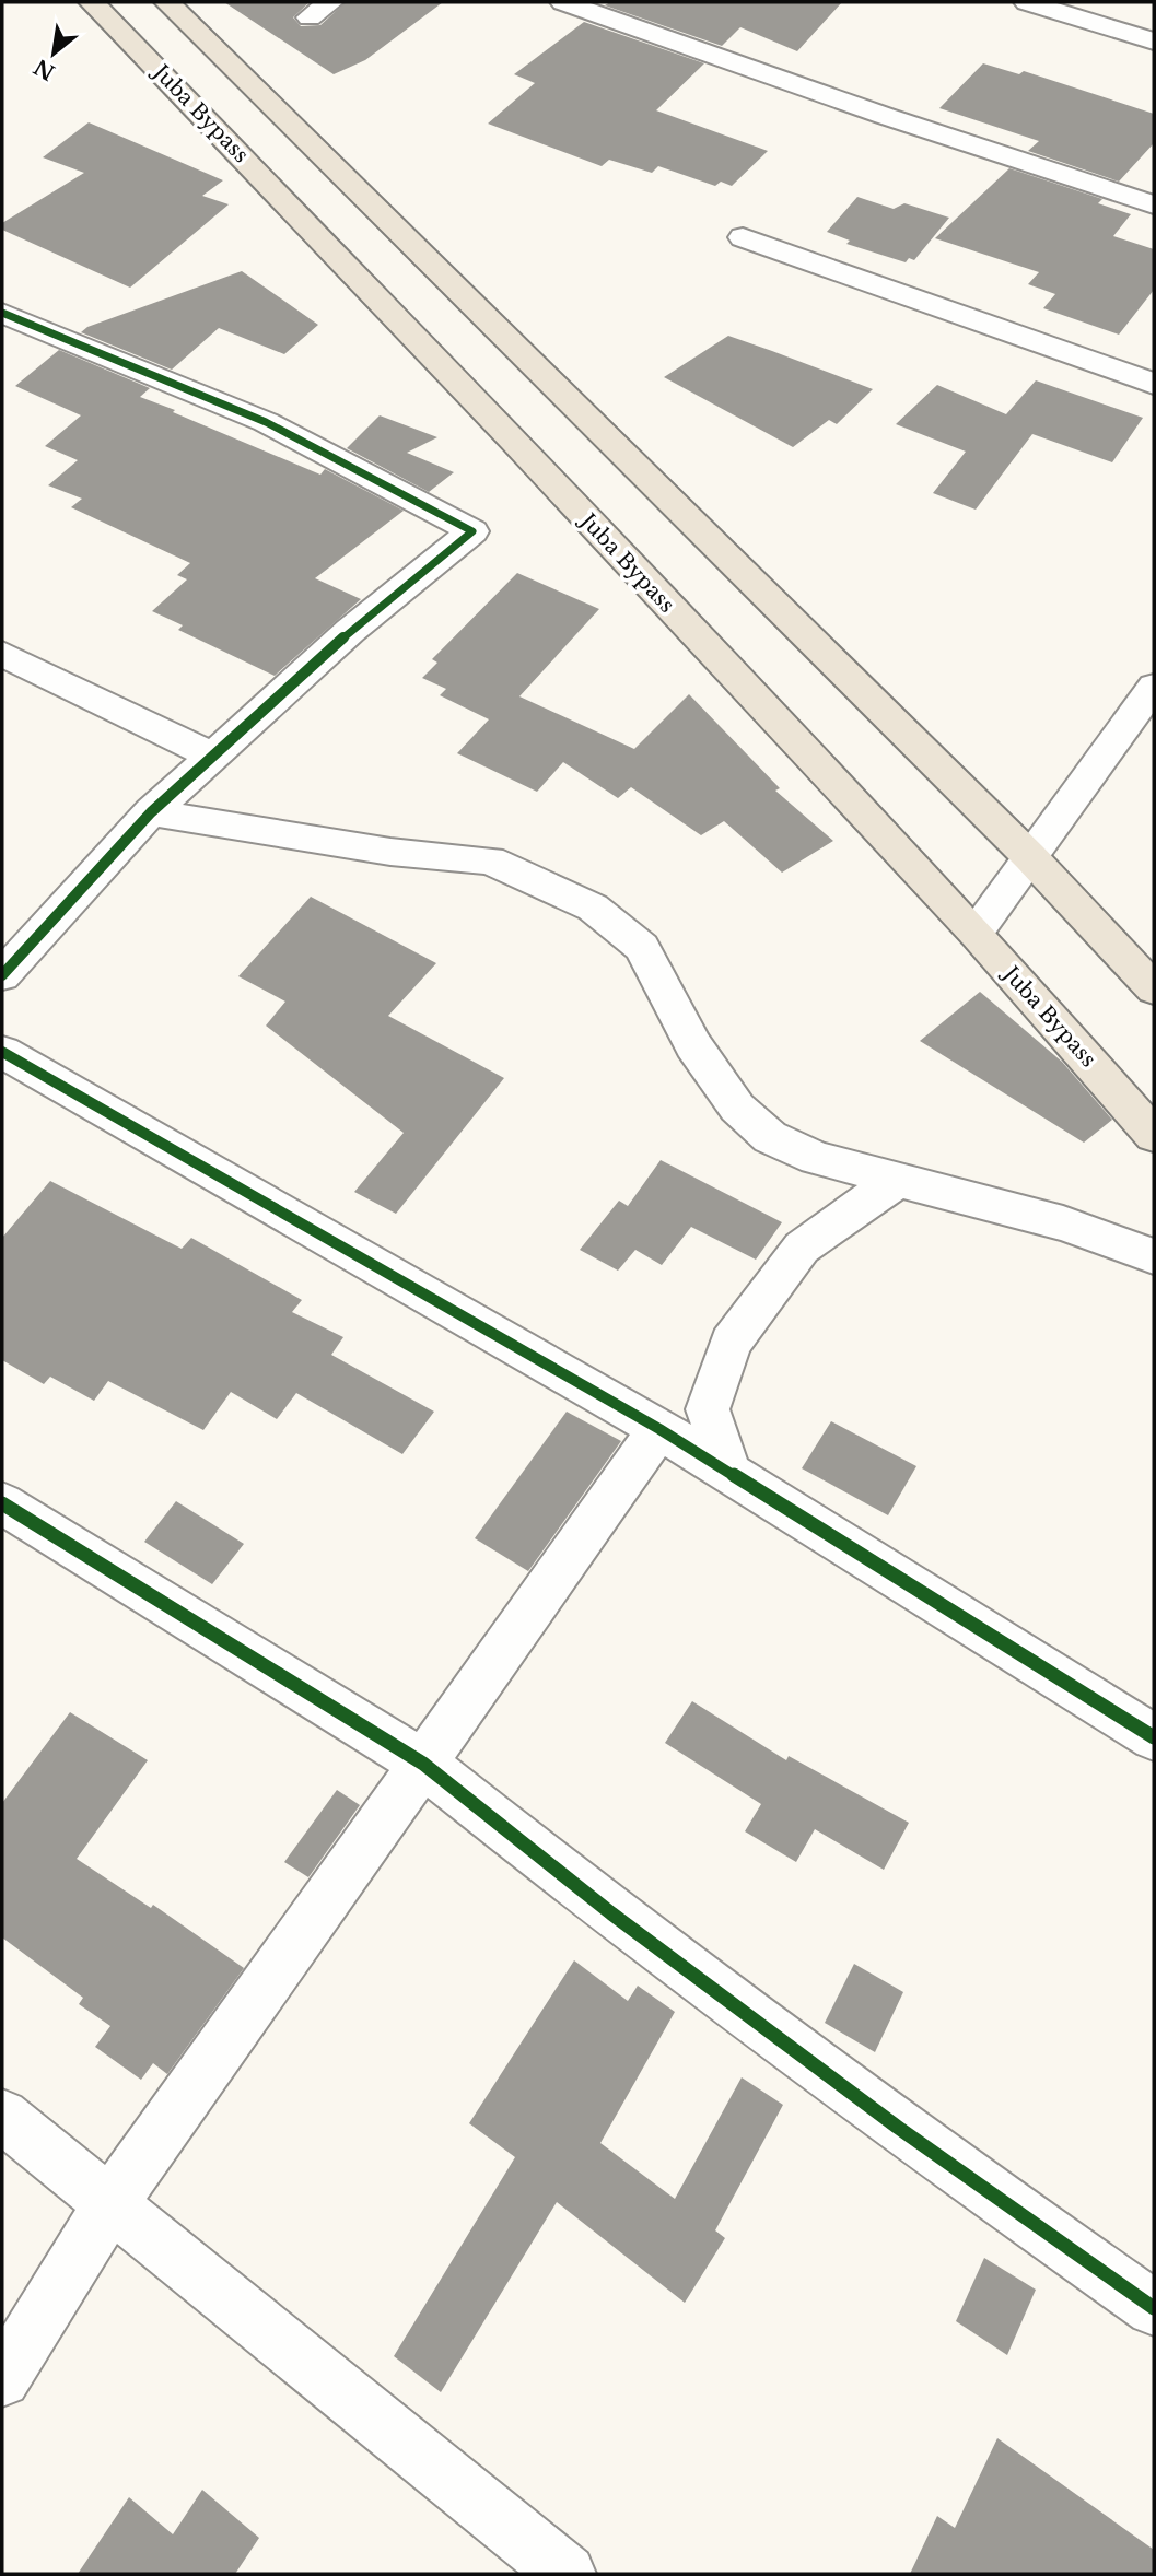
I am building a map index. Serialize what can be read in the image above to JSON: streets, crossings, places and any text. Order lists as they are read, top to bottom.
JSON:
{
  "streets": {
    "main road": ["Juba Bypass"]
  },
  "north": "bottom left"
}
